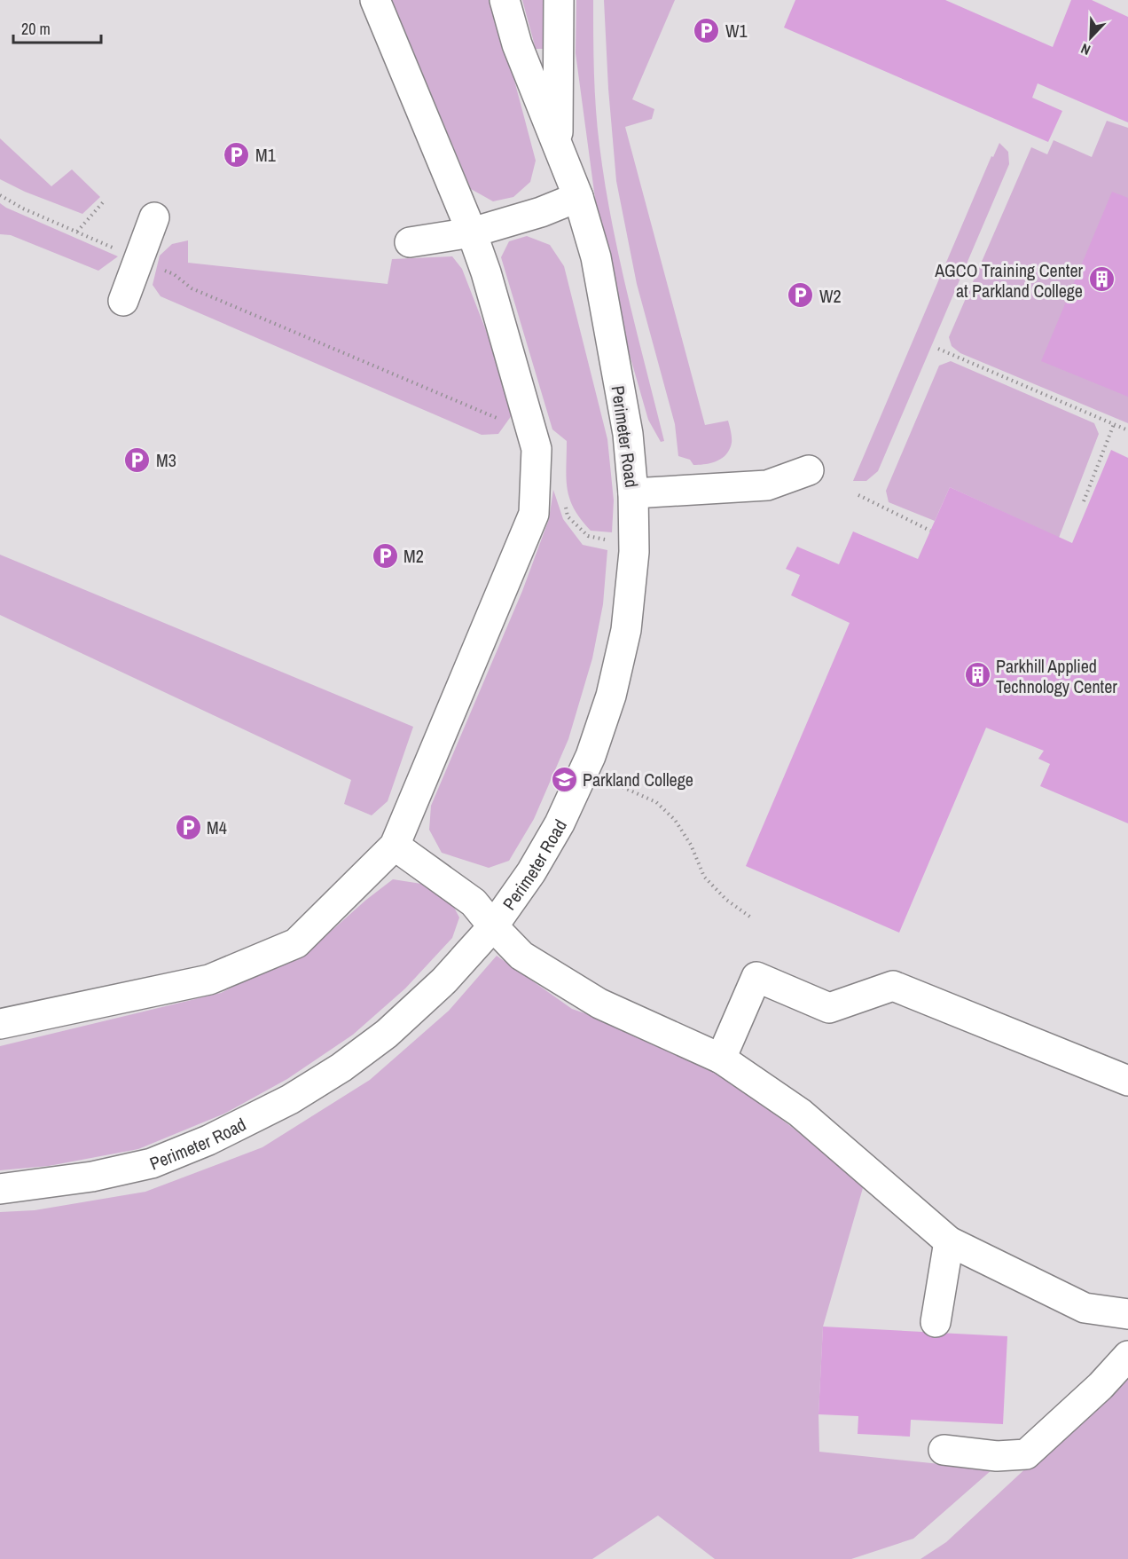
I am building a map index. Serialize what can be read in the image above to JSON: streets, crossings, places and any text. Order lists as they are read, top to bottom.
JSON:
{
  "streets": {
    "street": ["Perimeter Road"]
  },
  "places": {
    "parking": [
      "W1",
      "M1",
      "W2",
      "M3",
      "M2",
      "M4"
    ],
    "building": ["AGCO Training Center at Parkland College", "Parkhill Applied Technology Center"],
    "school or university": ["Parkland College"]
  },
  "scale_bar": "20 m",
  "north": "bottom left"
}
